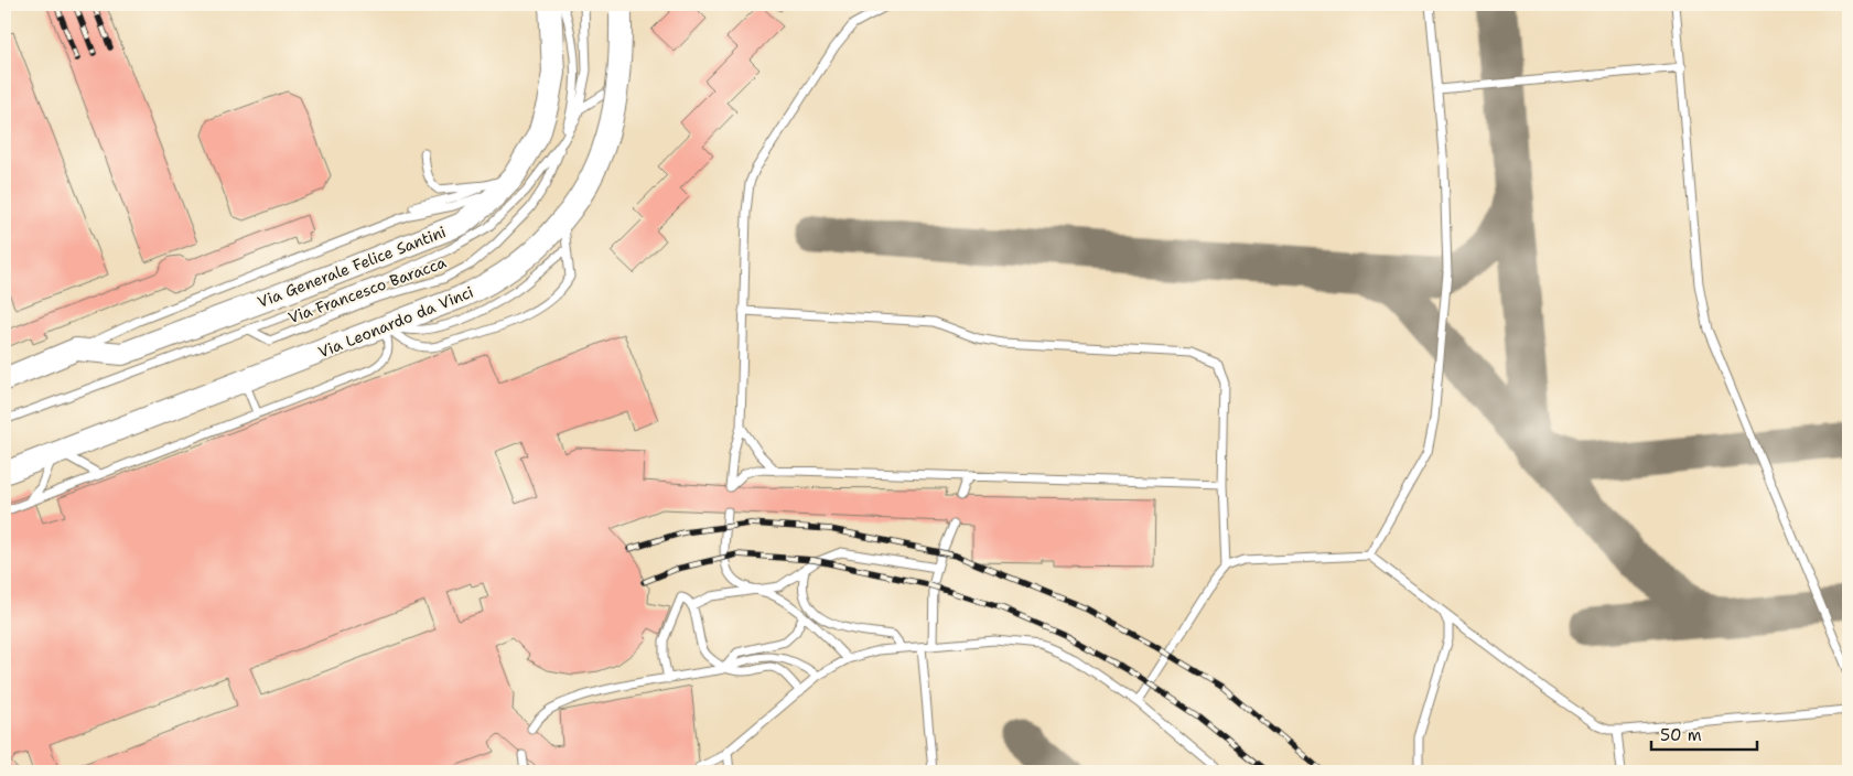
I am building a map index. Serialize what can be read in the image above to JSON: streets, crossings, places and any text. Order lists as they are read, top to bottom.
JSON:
{
  "streets": {
    "main road": ["Via Generale Felice Santini", "Via Leonardo da Vinci"],
    "lane": ["Via Francesco Baracca"]
  },
  "scale_bar": "50 m"
}
